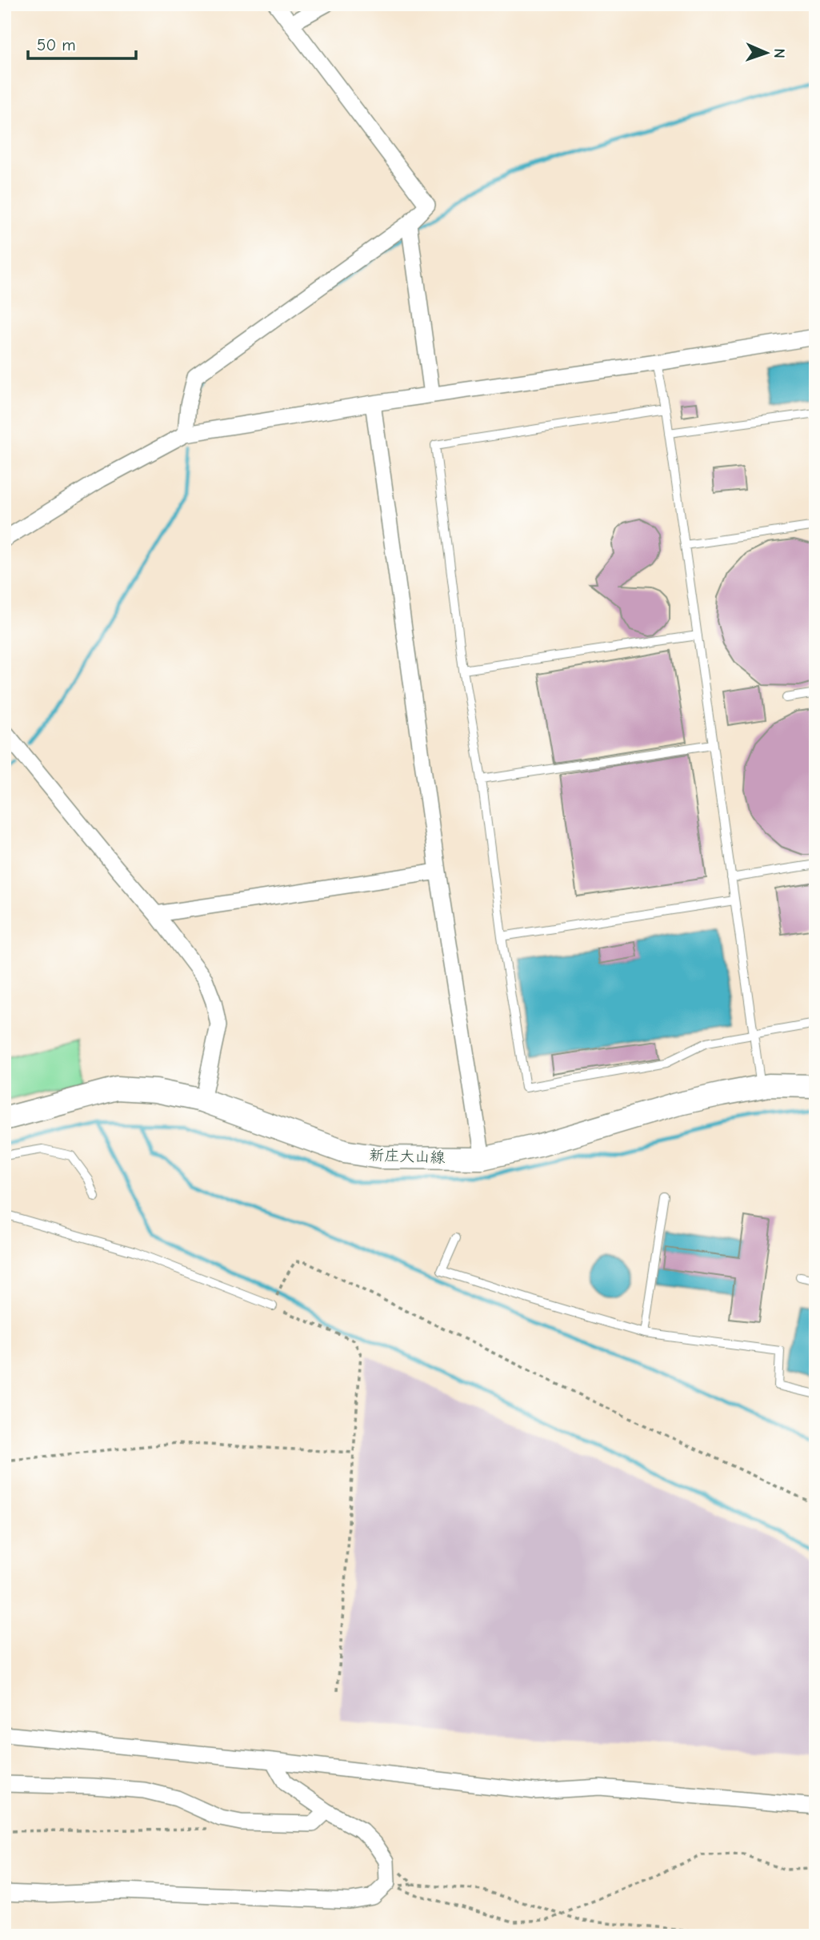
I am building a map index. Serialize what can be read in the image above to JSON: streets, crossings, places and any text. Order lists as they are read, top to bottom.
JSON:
{
  "streets": {
    "main road": ["新庄大山線"]
  },
  "scale_bar": "50 m",
  "north": "right"
}
